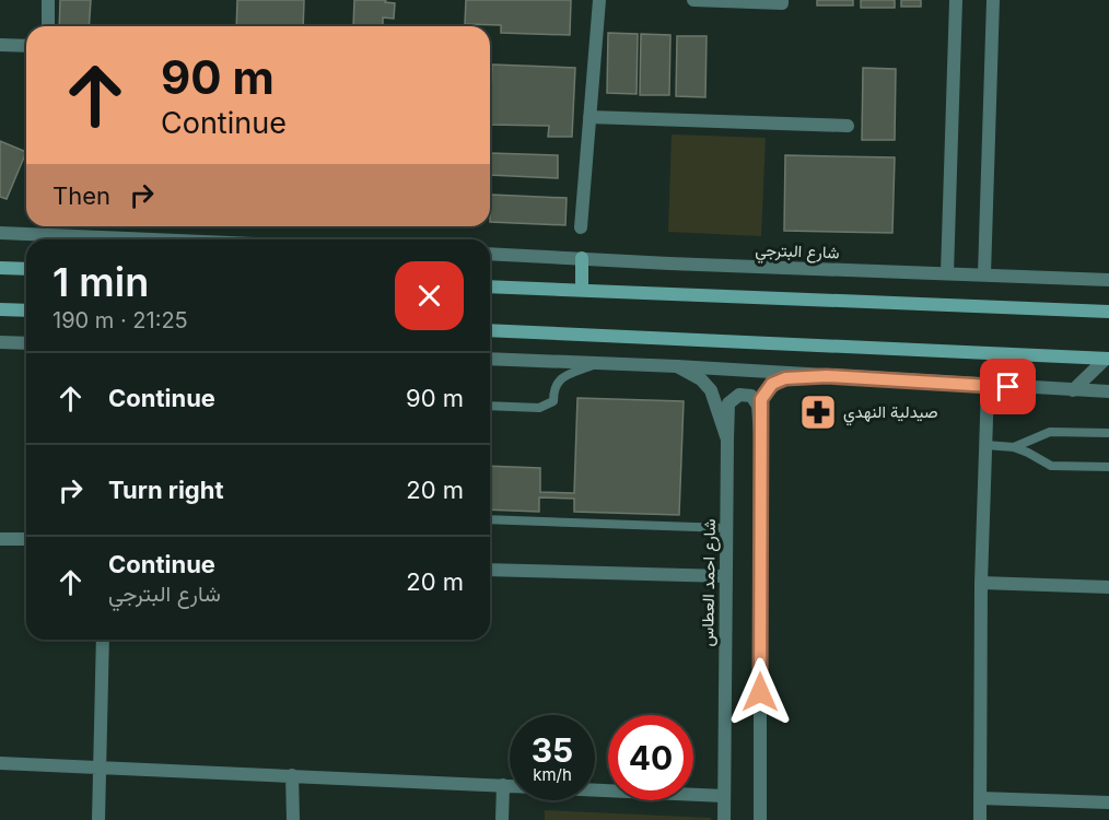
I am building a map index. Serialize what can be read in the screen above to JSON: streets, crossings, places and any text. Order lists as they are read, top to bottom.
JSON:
{
  "streets": {
    "street": ["شارع البترجي", "شارع احمد العطاس"]
  },
  "places": {
    "pharmacy": ["صيدلية النهدي"]
  },
  "page": {
    "turn": ["90 m", "Continue"],
    "then": "Then",
    "heading": ["1 min", "190 m · 21:25"],
    "list": [
      {
        "name": "Continue",
        "value": "90 m"
      },
      {
        "name": "Turn right",
        "value": "20 m"
      },
      {
        "name": "Continue",
        "note": "شارع البترجي",
        "value": "20 m"
      }
    ],
    "speed": "35 km/h",
    "limit": "40"
  }
}
